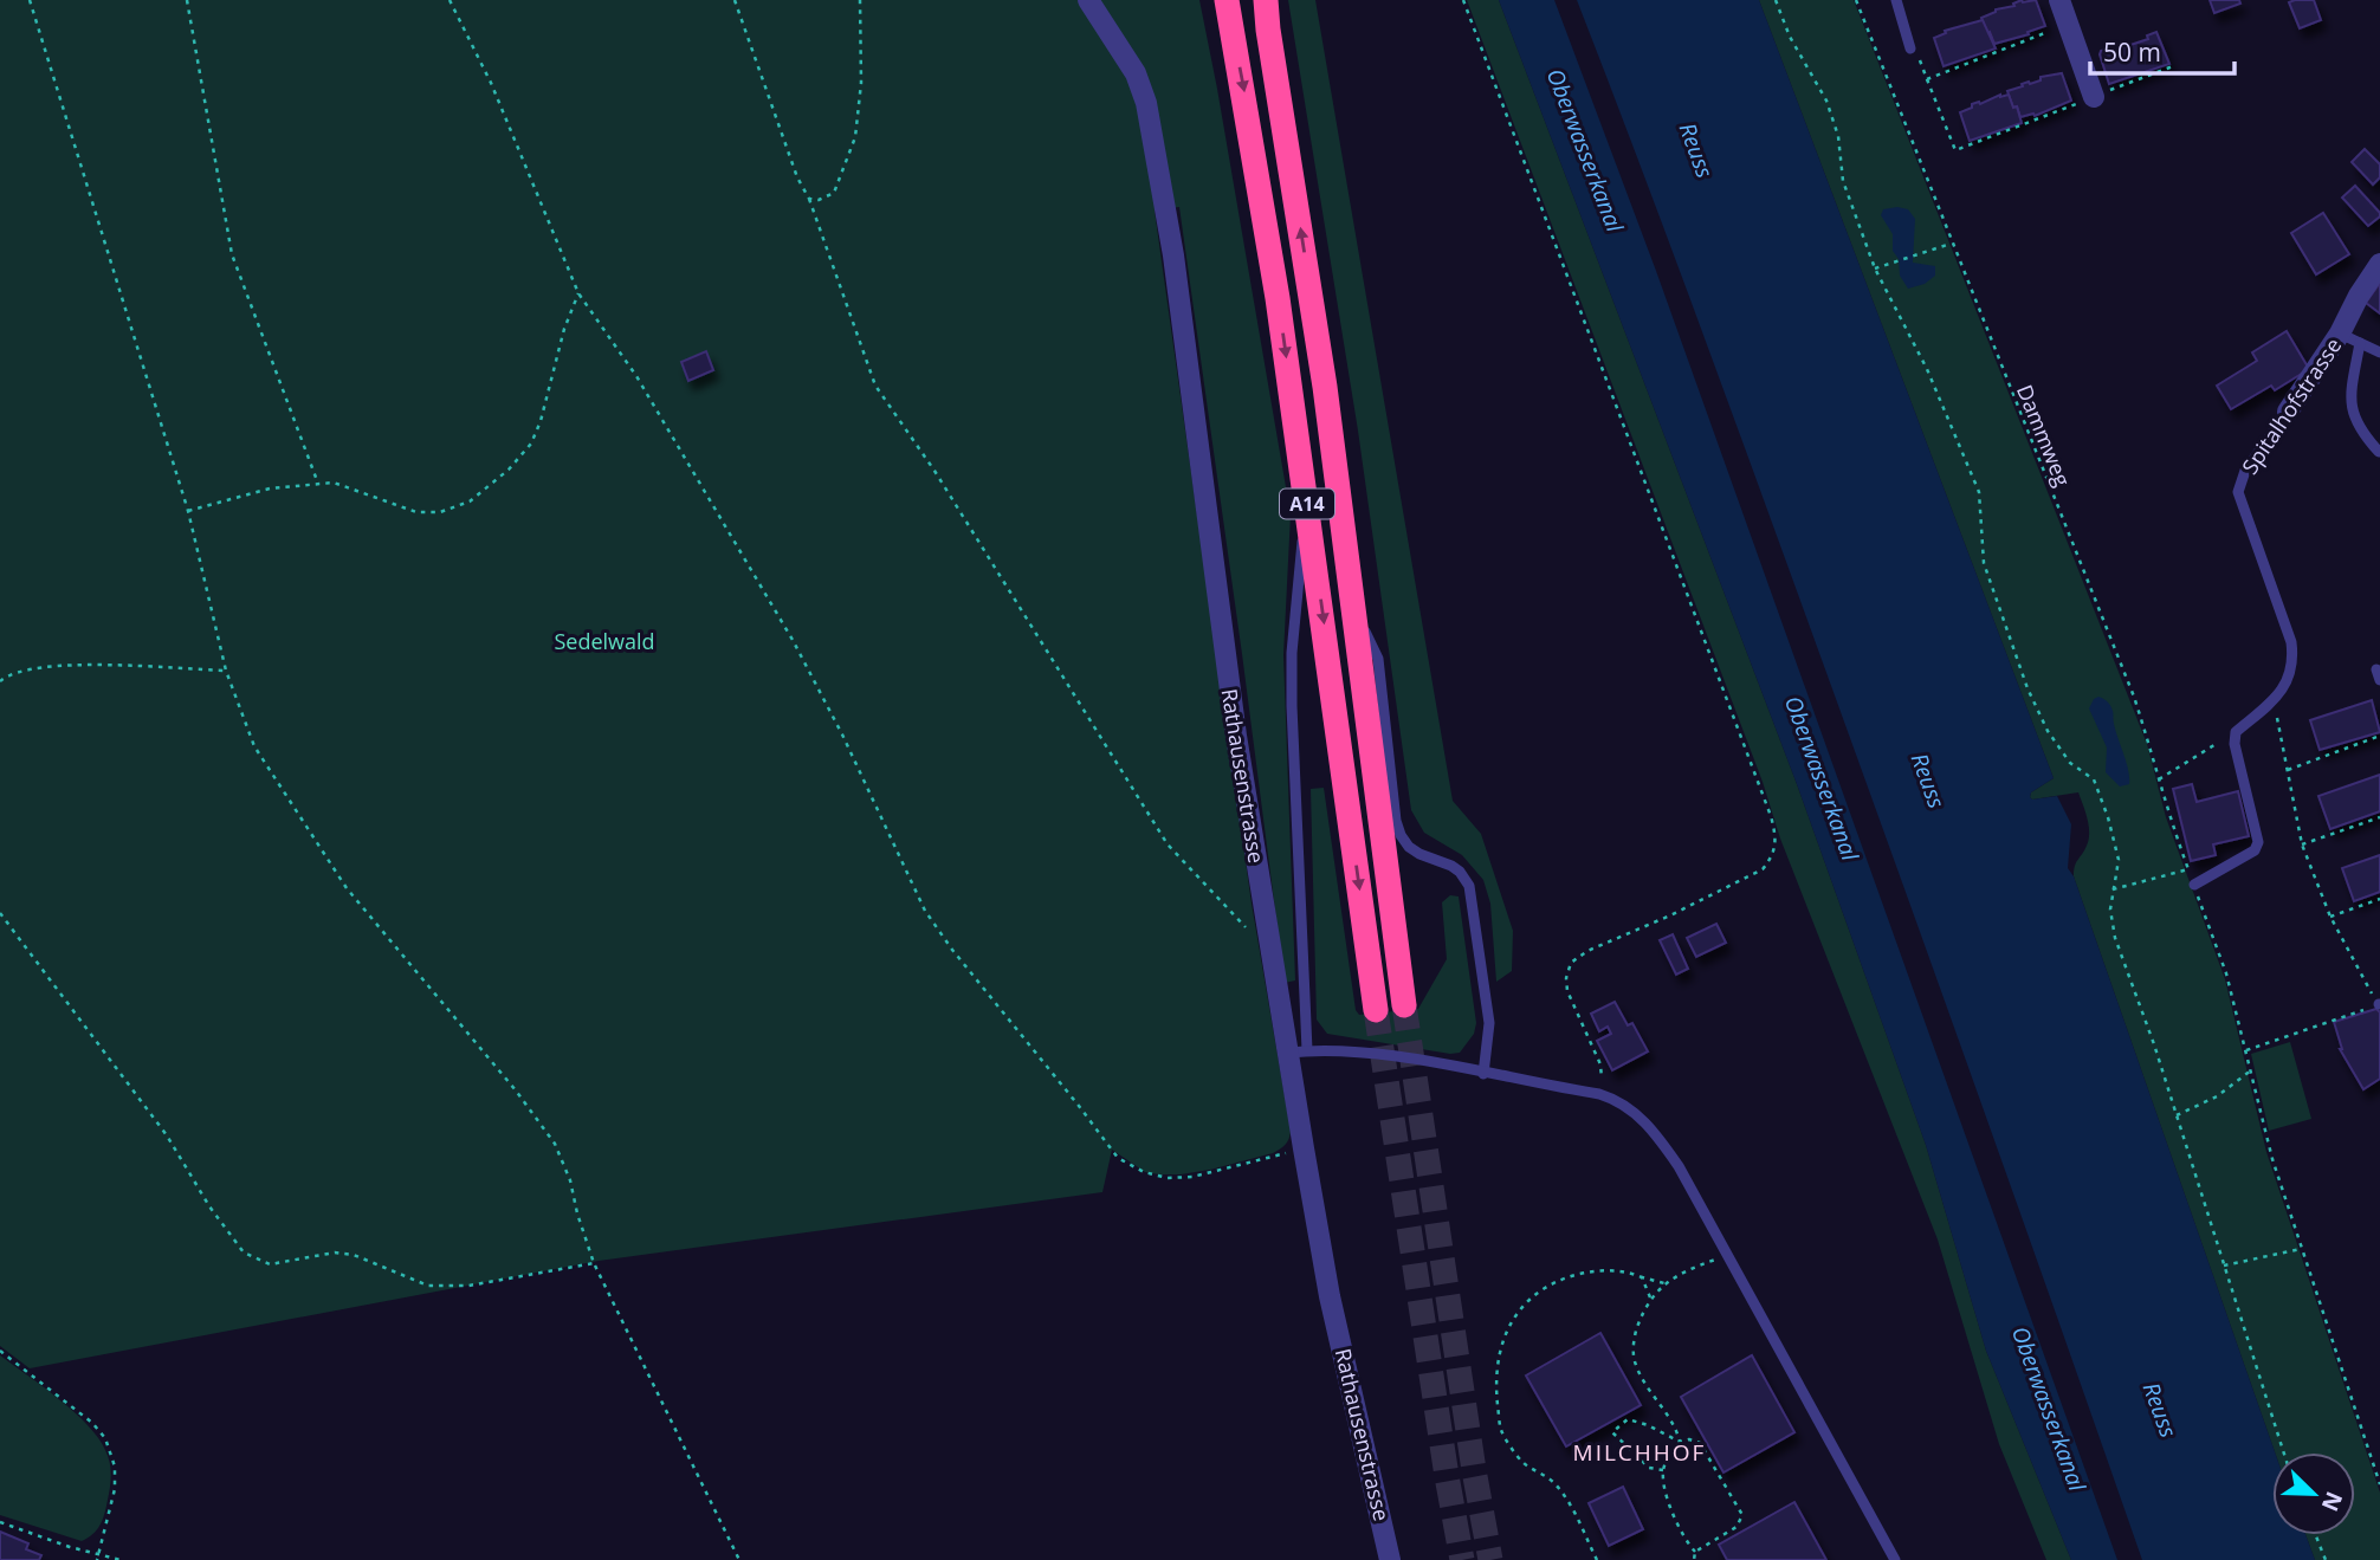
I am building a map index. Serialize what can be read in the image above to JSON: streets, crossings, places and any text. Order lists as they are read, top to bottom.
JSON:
{
  "streets": {
    "highway": ["A14"],
    "street": ["Spitalhofstrasse", "Rathausenstrasse"],
    "path": ["Dammweg"]
  },
  "districts": ["MILCHHOF"],
  "water": ["Oberwasserkanal", "Reuss"],
  "parks": ["Sedelwald"],
  "scale_bar": "50 m",
  "north": "bottom right"
}
